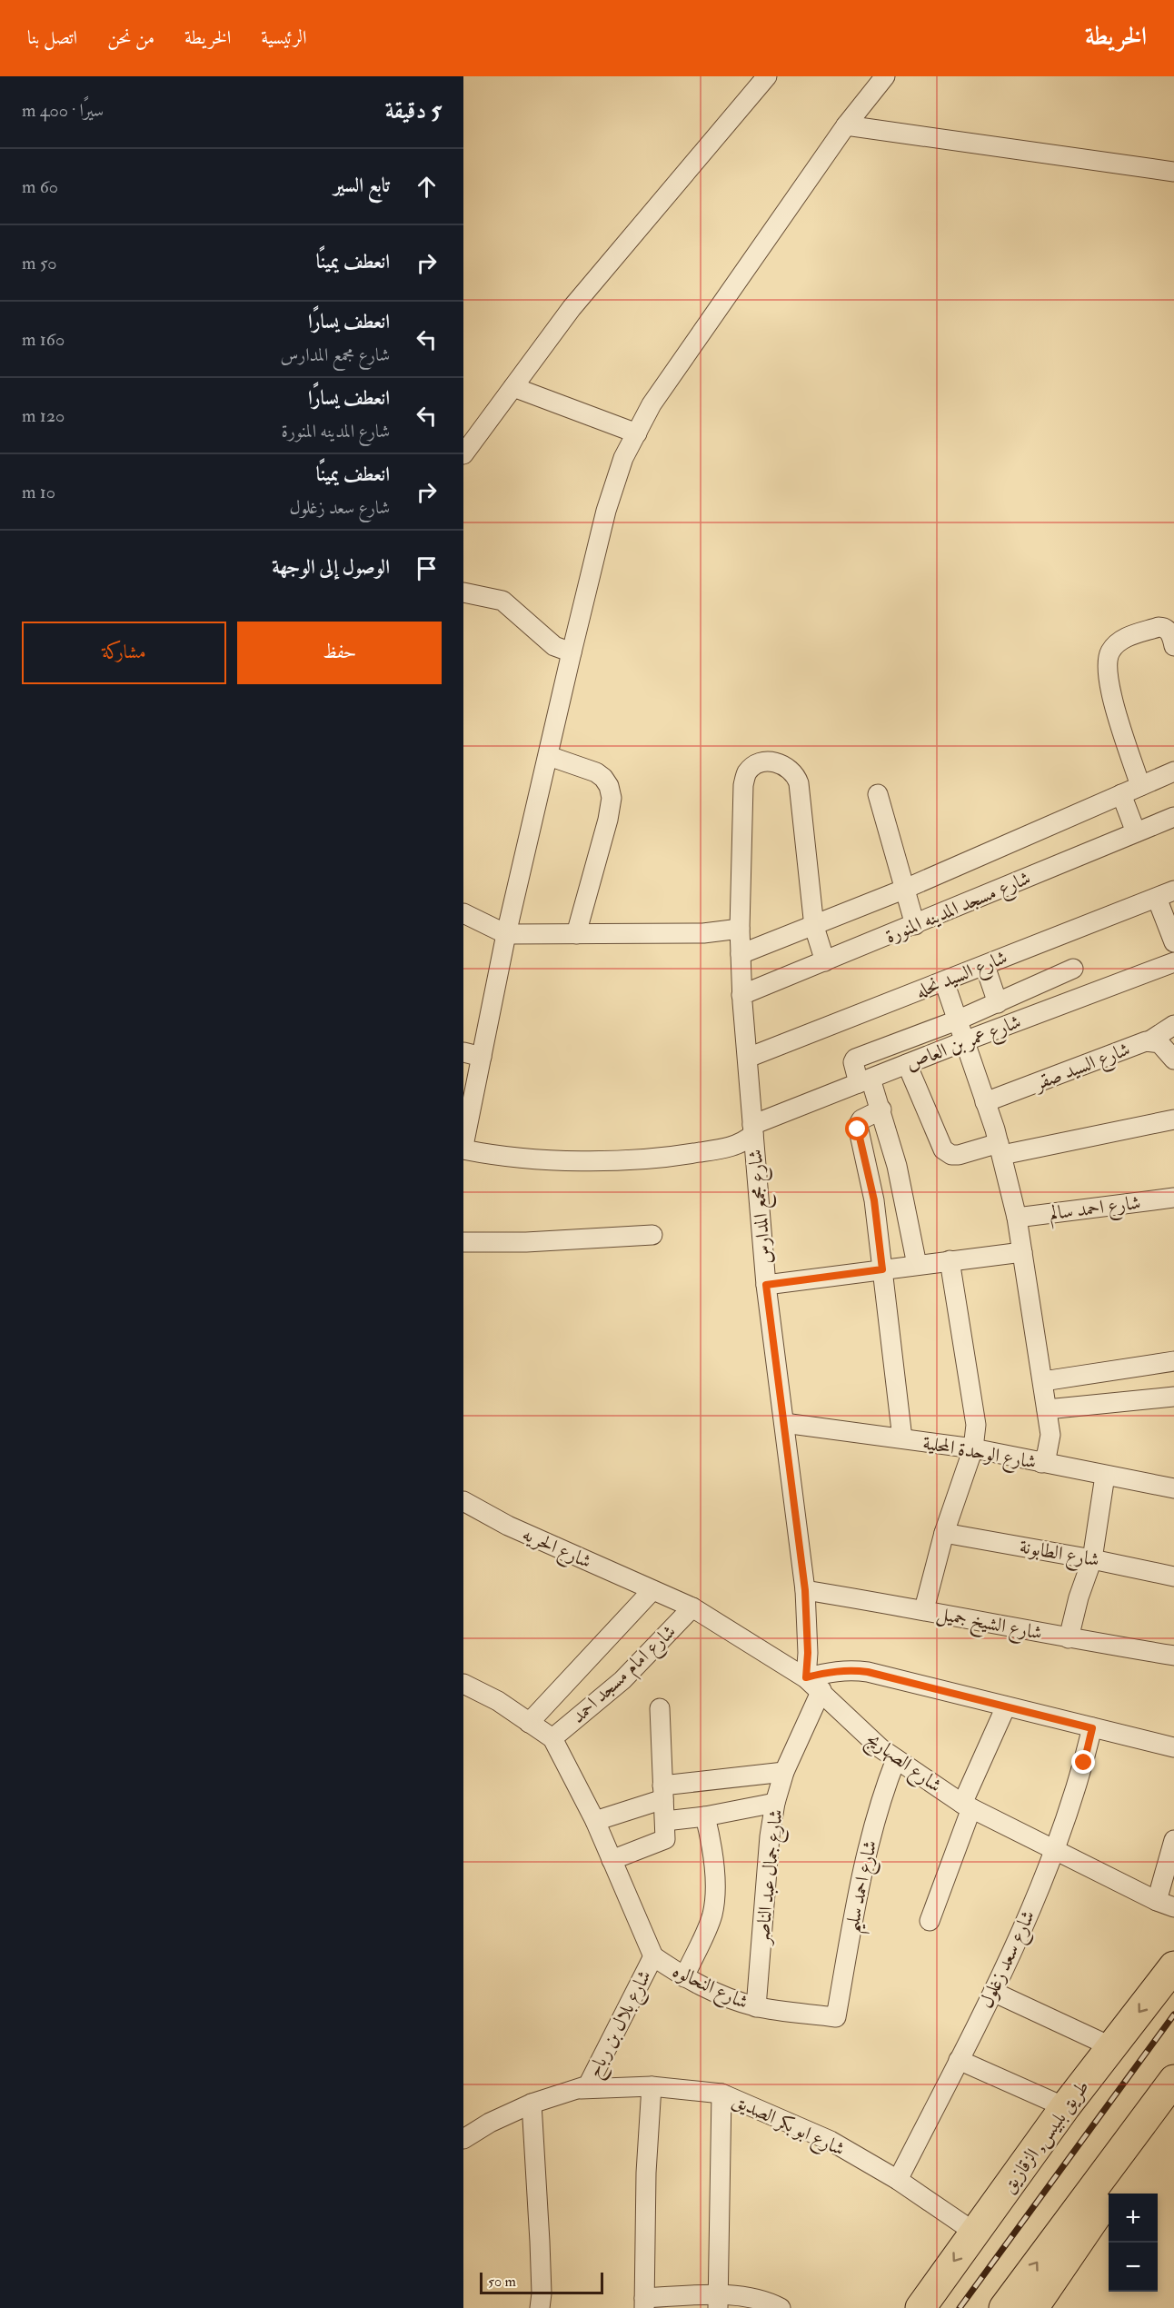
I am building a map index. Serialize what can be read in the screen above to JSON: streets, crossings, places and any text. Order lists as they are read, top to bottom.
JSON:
{
  "streets": {
    "highway": ["طريق بلبيس, الزقازيق"],
    "street": [
      "شارع مسجد المدينه المنورة",
      "شارع السيد نحله",
      "شارع عمر بن العاص",
      "شارع السيد صقر",
      "شارع مجمع المدارس",
      "شارع احمد سالم",
      "شارع الوحدة المحلية",
      "شارع الحريه",
      "شارع الطابونة",
      "شارع الشيخ جميل",
      "شارع امام مسجد احمد",
      "شارع الصهاريج",
      "شارع جمال عبد الناصر",
      "شارع احمد سليم",
      "شارع سعد زغلول",
      "شارع النحالوه",
      "شارع بلال بن رباح",
      "شارع ابو بكر الصديق"
    ]
  },
  "crossings": [
    ["شارع مسجد المدينه المنورة", "شارع مجمع المدارس"],
    ["شارع السيد نحله", "شارع مجمع المدارس"],
    ["شارع عمر بن العاص", "شارع مجمع المدارس"],
    ["شارع مجمع المدارس", "شارع الوحدة المحلية"],
    ["شارع مجمع المدارس", "شارع الشيخ جميل"],
    ["شارع مجمع المدارس", "شارع الصهاريج"],
    ["شارع مجمع المدارس", "شارع جمال عبد الناصر"],
    ["شارع الحريه", "شارع الصهاريج"],
    ["شارع امام مسجد احمد", "شارع الصهاريج"],
    ["شارع الصهاريج", "شارع جمال عبد الناصر"],
    ["شارع الصهاريج", "شارع احمد سليم"],
    ["شارع الصهاريج", "شارع سعد زغلول"],
    ["شارع جمال عبد الناصر", "شارع النحالوه"],
    ["شارع احمد سليم", "شارع النحالوه"],
    ["شارع سعد زغلول", "شارع ابو بكر الصديق"],
    ["شارع النحالوه", "شارع بلال بن رباح"],
    ["شارع بلال بن رباح", "شارع ابو بكر الصديق"],
    ["شارع ابو بكر الصديق", "طريق بلبيس, الزقازيق"]
  ],
  "scale_bar": "50 m",
  "page": {
    "header": "الخريطة",
    "nav": [
      "الرئيسية",
      "الخريطة",
      "من نحن",
      "اتصل بنا"
    ],
    "heading": ["5 دقيقة", "سيرًا · 400 m"],
    "list": [
      ["تابع السير", "60 m"],
      ["انعطف يمينًا", "50 m"],
      ["انعطف يسارًا", "شارع مجمع المدارس", "160 m"],
      ["انعطف يسارًا", "شارع المدينه المنورة", "120 m"],
      ["انعطف يمينًا", "شارع سعد زغلول", "10 m"],
      "الوصول إلى الوجهة"
    ],
    "buttons": ["حفظ", "مشاركة"],
    "map_buttons": ["+", "−"],
    "scale": "50 m"
  }
}
